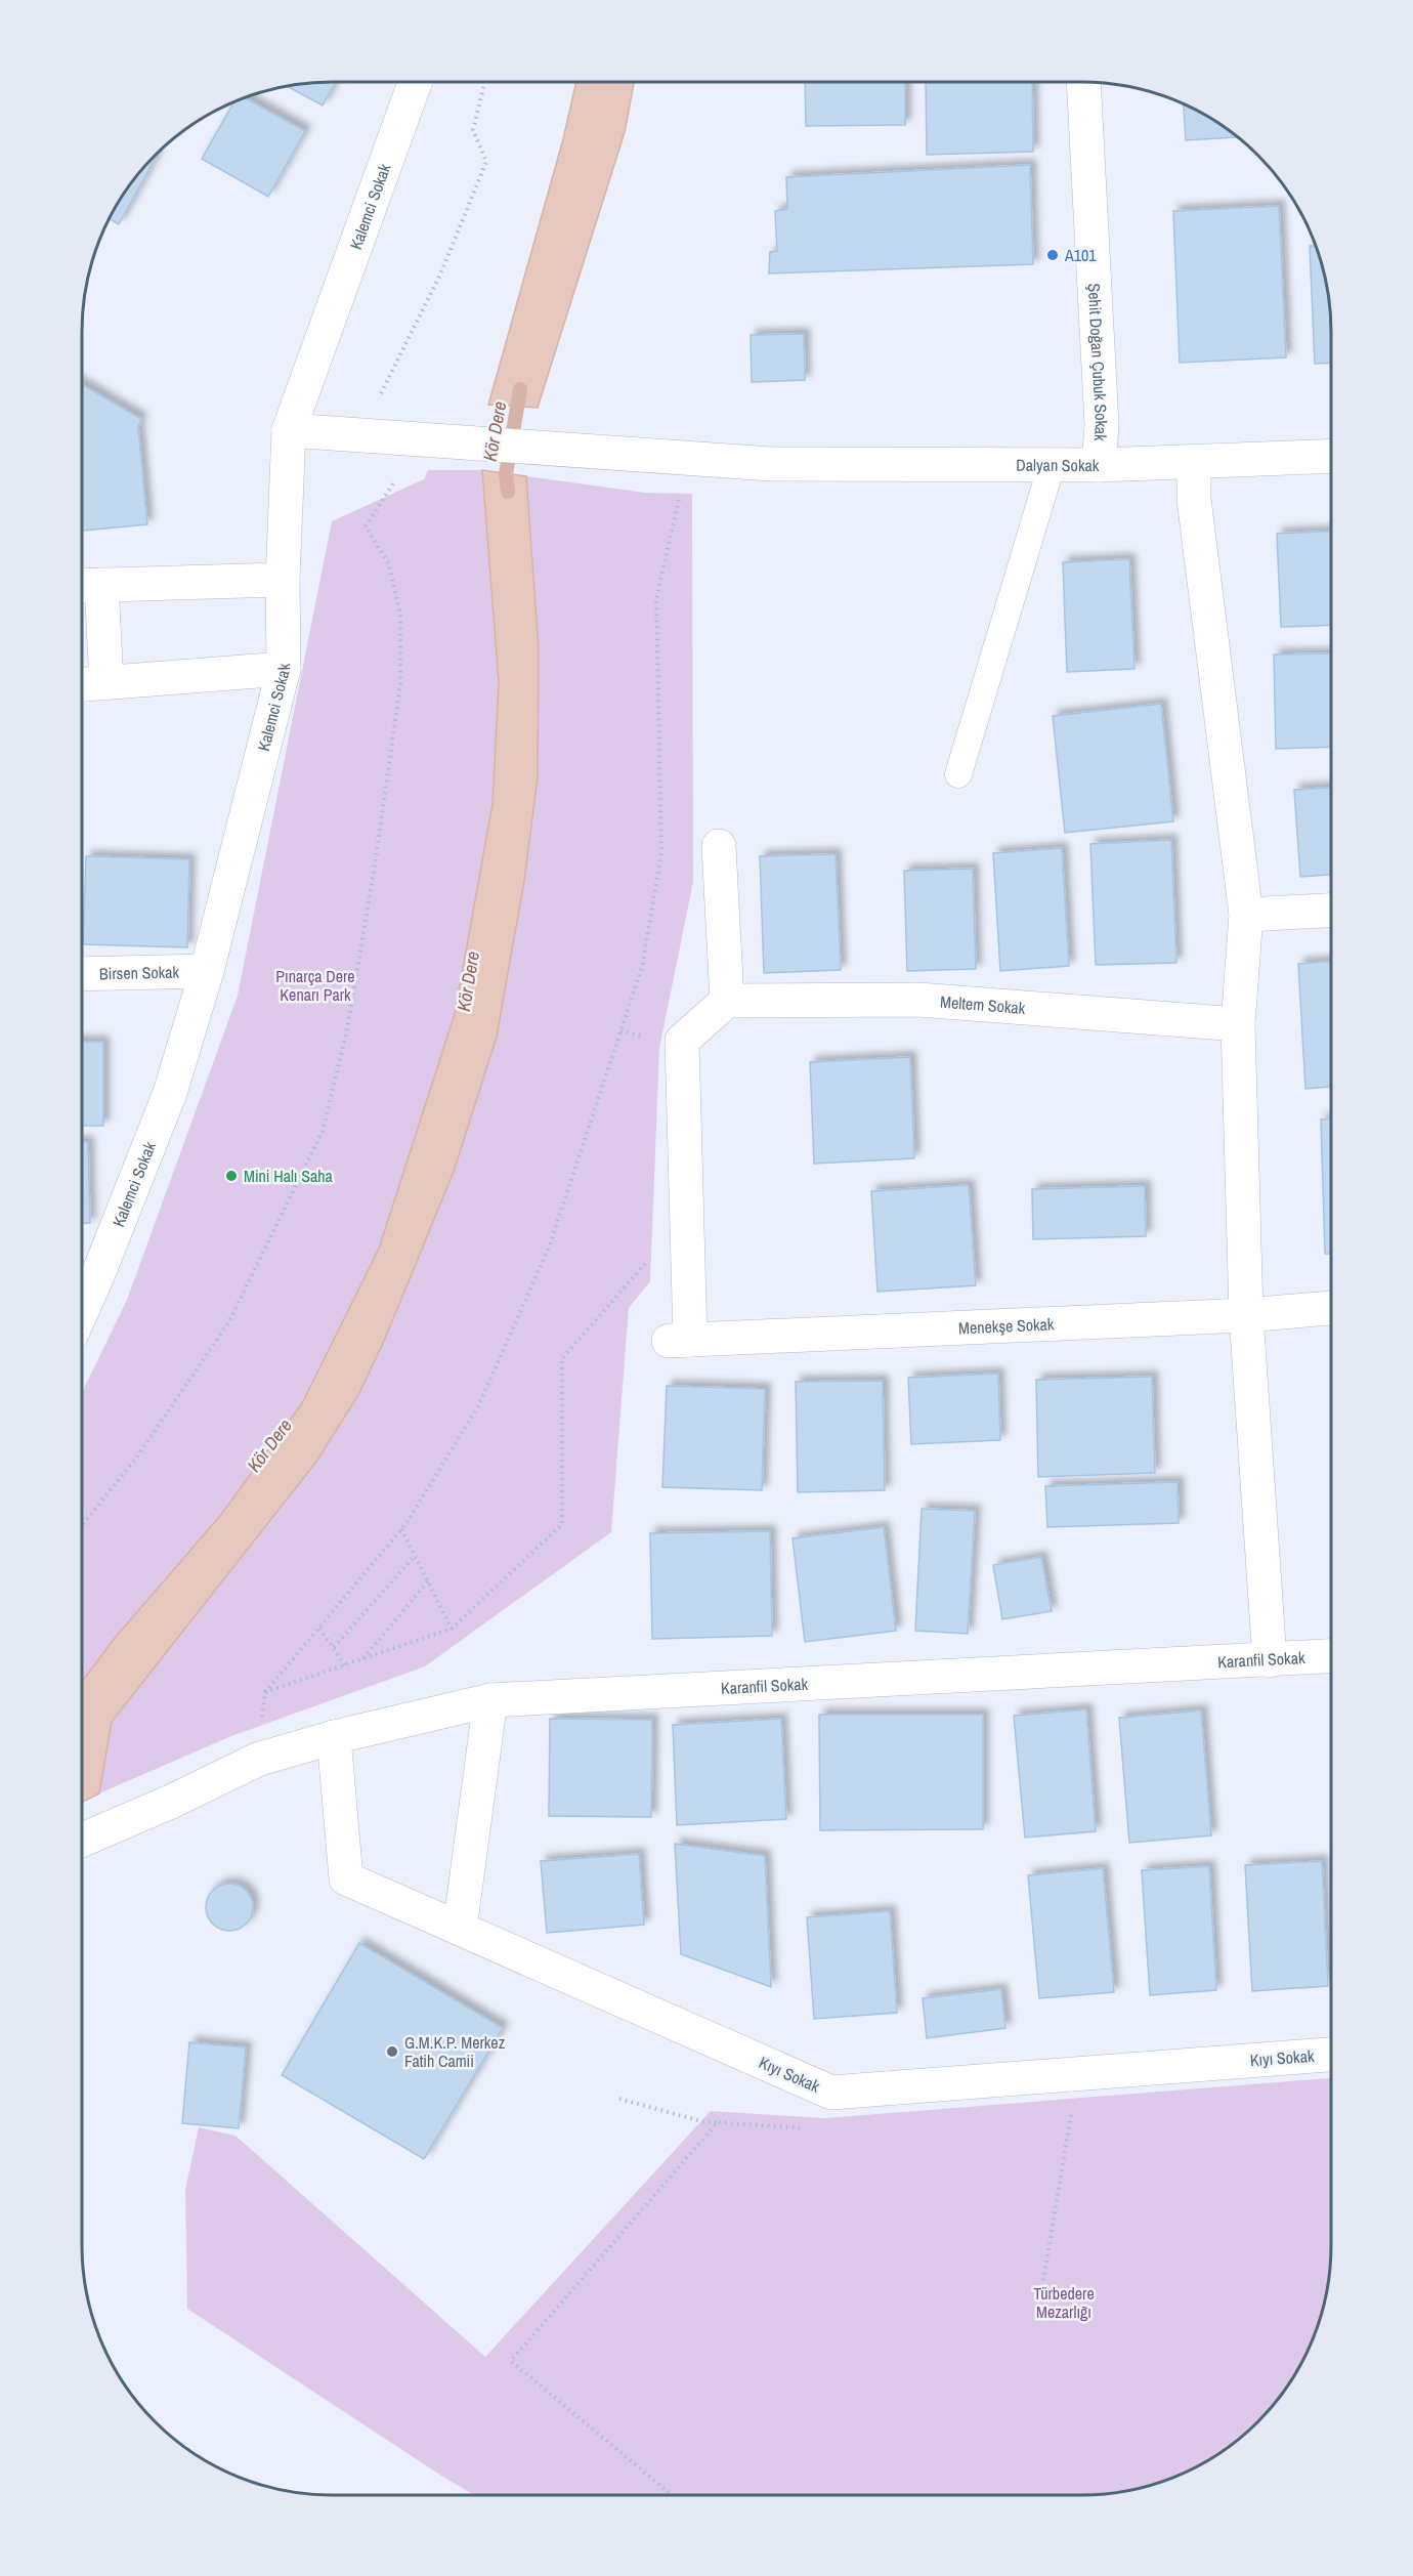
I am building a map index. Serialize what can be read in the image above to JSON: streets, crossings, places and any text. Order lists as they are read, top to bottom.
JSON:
{
  "streets": {
    "street": [
      "Kalemci Sokak",
      "Şehit Doğan Çubuk Sokak",
      "Dalyan Sokak",
      "Birsen Sokak",
      "Meltem Sokak",
      "Menekşe Sokak",
      "Karanfil Sokak",
      "Kıyı Sokak"
    ]
  },
  "crossings": [
    ["Kalemci Sokak", "Dalyan Sokak"],
    ["Kalemci Sokak", "Birsen Sokak"],
    ["Şehit Doğan Çubuk Sokak", "Dalyan Sokak"],
    ["Meltem Sokak", "Menekşe Sokak"],
    ["Karanfil Sokak", "Kıyı Sokak"]
  ],
  "water": ["Kör Dere"],
  "parks": ["Pınarça Dere Kenarı Park", "Türbedere Mezarlığı"],
  "places": ["A101", "Mini Halı Saha", "G.M.K.P. Merkez Fatih Camii"]
}
